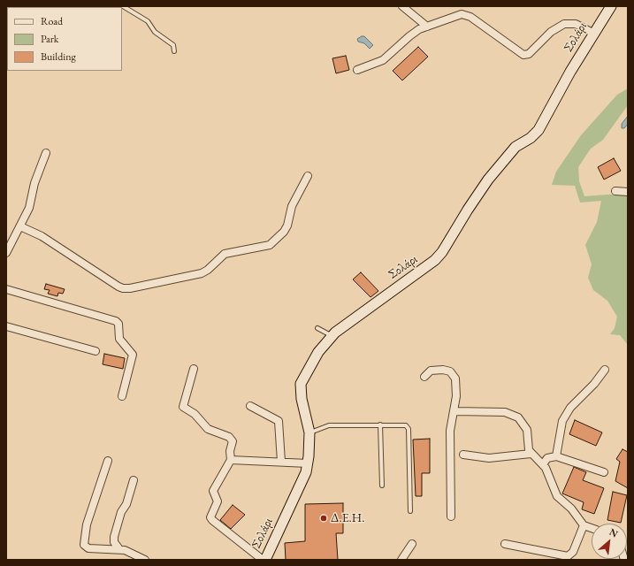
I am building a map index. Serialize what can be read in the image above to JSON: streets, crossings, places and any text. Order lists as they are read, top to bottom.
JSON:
{
  "streets": {
    "street": ["Σολάρι"]
  },
  "places": ["Δ.Ε.Η."],
  "legend": ["Road", "Park", "Building"],
  "north": "top right"
}
